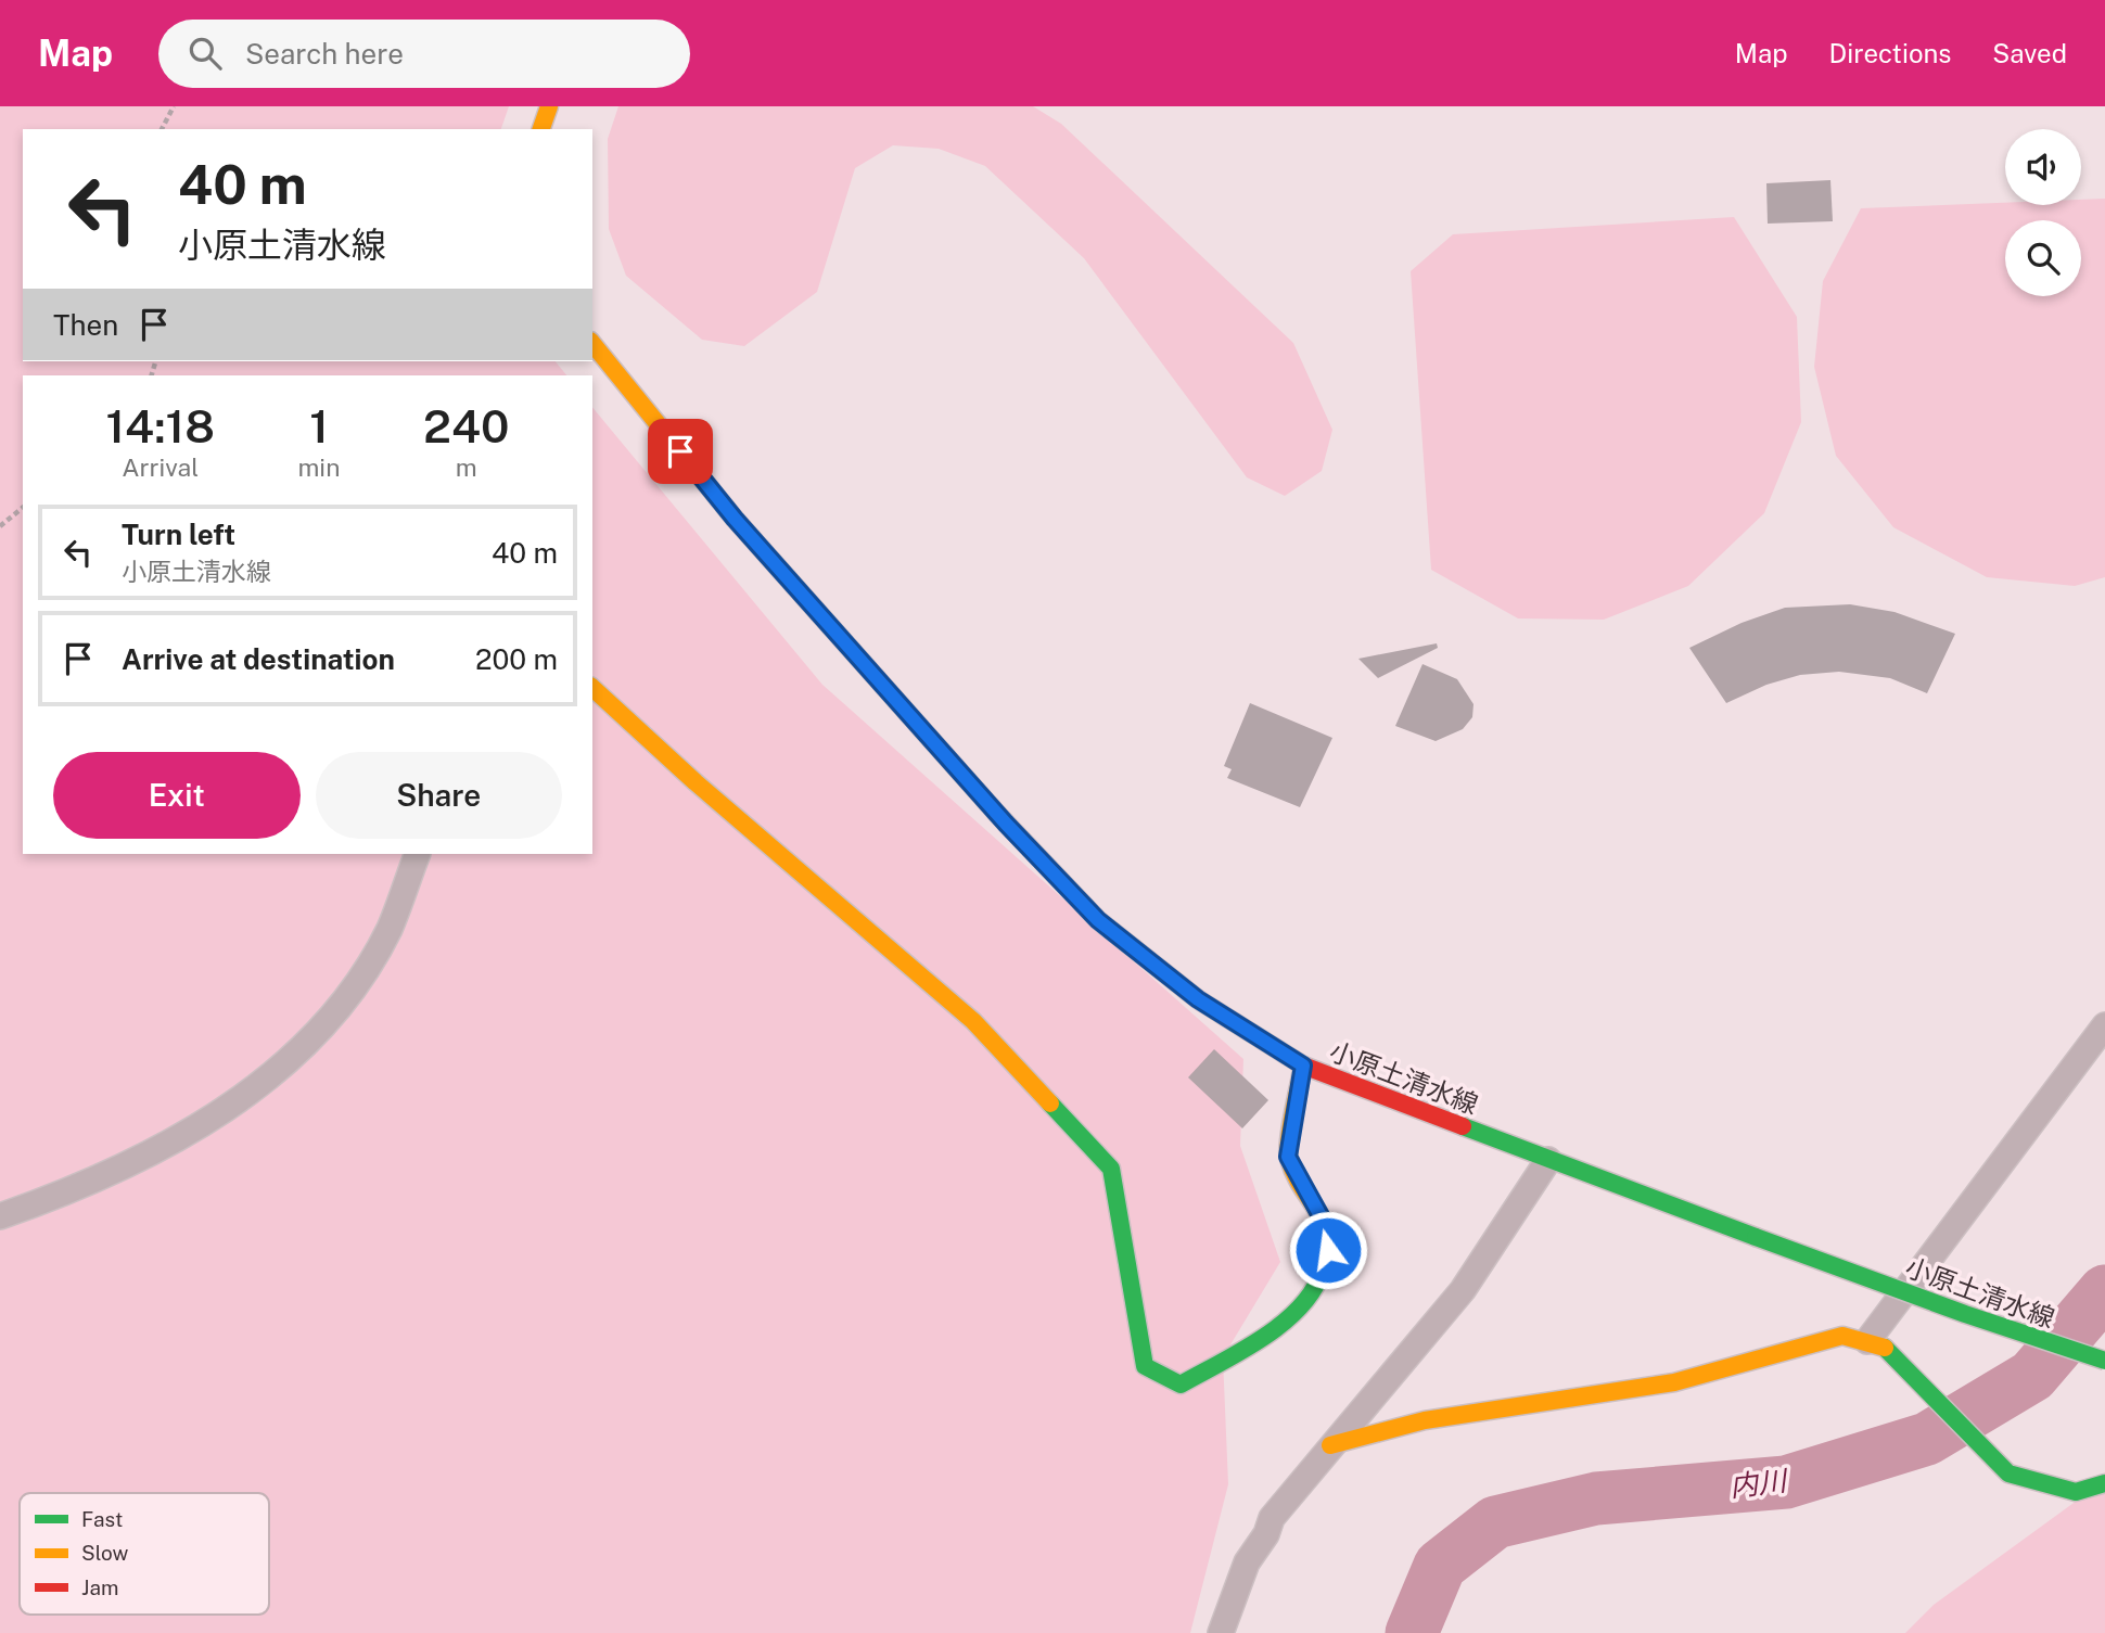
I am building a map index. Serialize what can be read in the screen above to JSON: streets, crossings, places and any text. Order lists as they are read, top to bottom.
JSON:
{
  "streets": {
    "street": ["小原土清水線"]
  },
  "water": ["内川"],
  "legend": ["Fast", "Slow", "Jam"],
  "page": {
    "header": "Map",
    "search": "Search here",
    "nav": ["Map", "Directions", "Saved"],
    "turn": ["40 m", "小原土清水線"],
    "then": "Then",
    "eta": [
      "14:18",
      "Arrival",
      "1",
      "min",
      "240",
      "m"
    ],
    "list": [
      {
        "name": "Turn left",
        "note": "小原土清水線",
        "value": "40 m"
      },
      {
        "name": "Arrive at destination",
        "value": "200 m"
      }
    ],
    "buttons": ["Exit", "Share"]
  }
}
